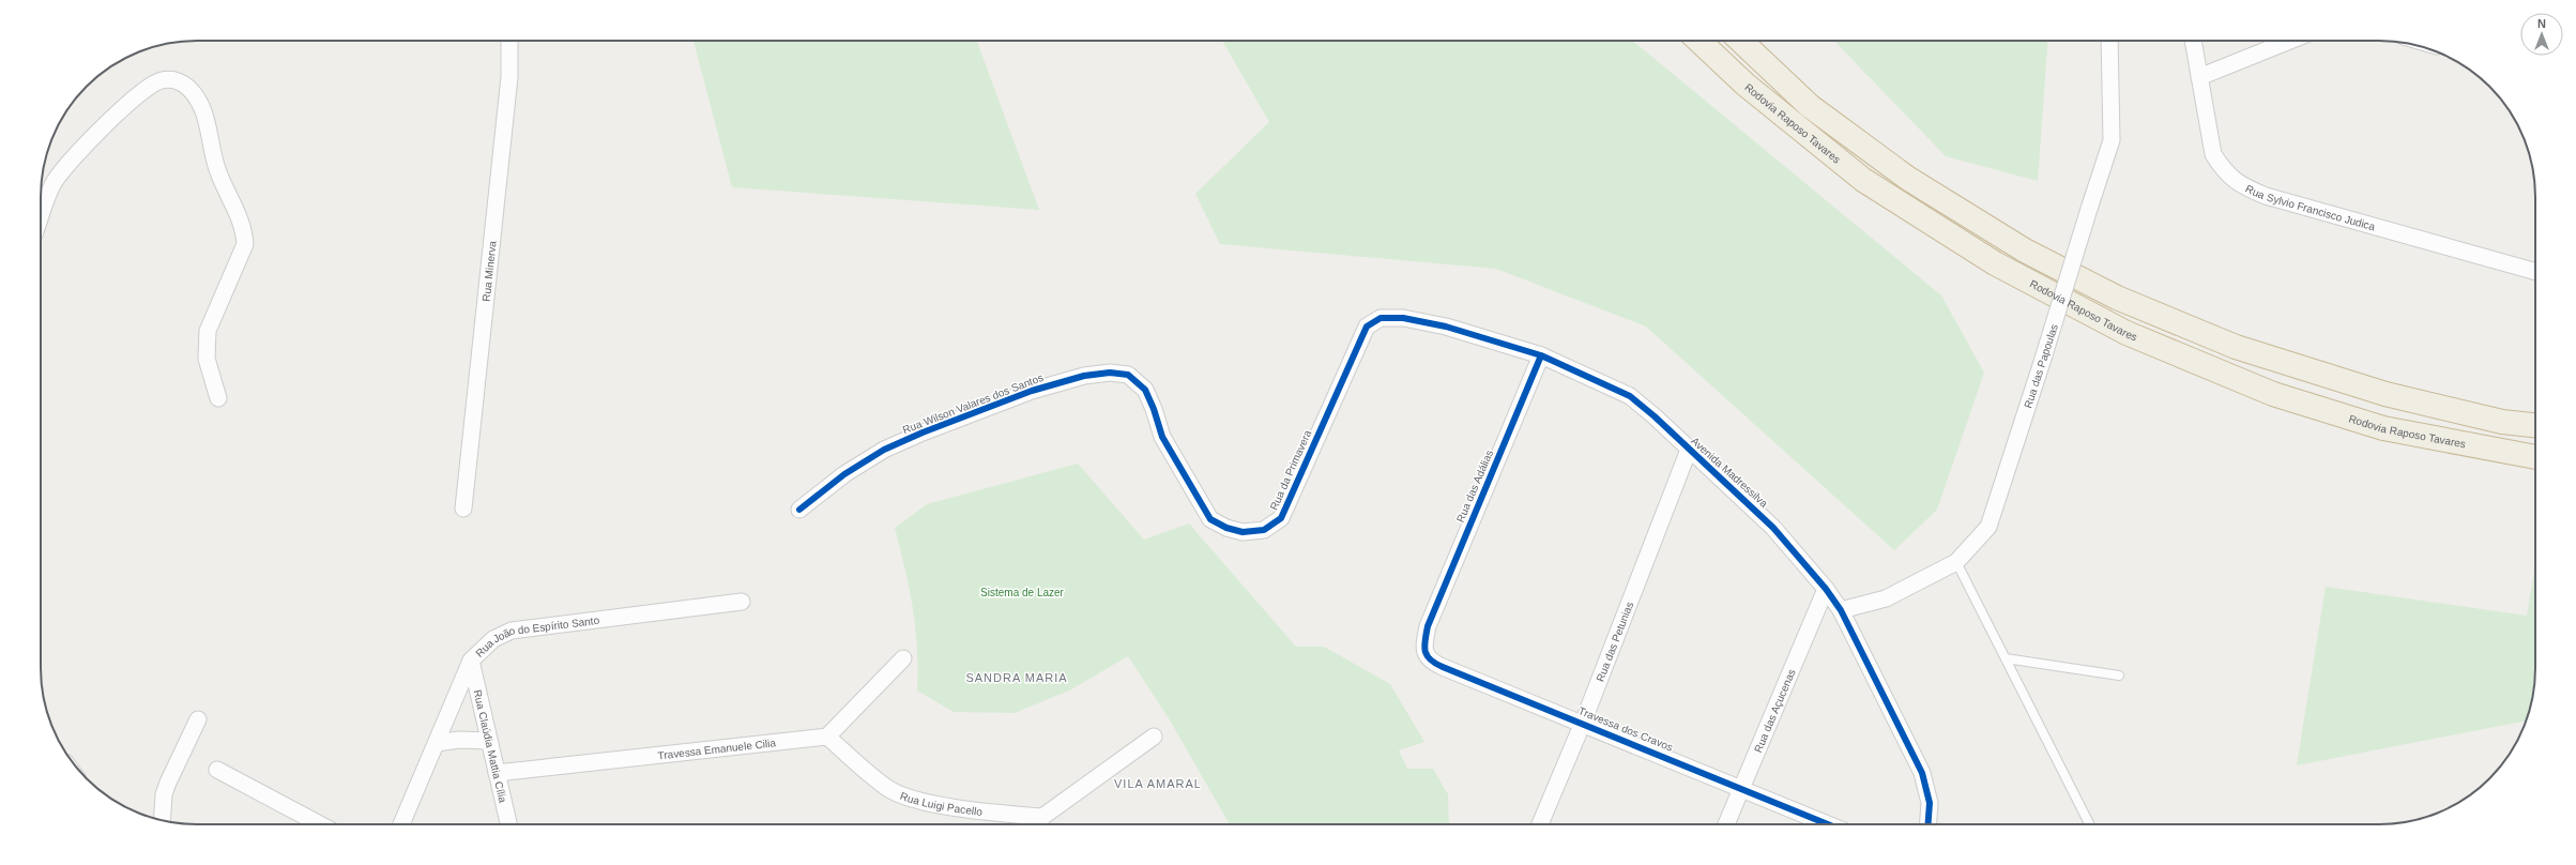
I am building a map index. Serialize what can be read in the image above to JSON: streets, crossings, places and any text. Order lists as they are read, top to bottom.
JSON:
{
  "streets": {
    "highway": ["Rodovia Raposo Tavares"],
    "street": [
      "Rua Sylvio Francisco Judica",
      "Rua Minerva",
      "Rua das Papoulas",
      "Rua Wilson Valares dos Santos",
      "Rua da Primavera",
      "Avenida Madressilva",
      "Rua das Adálias",
      "Rua João do Espírito Santo",
      "Rua das Petunias",
      "Rua das Açucenas",
      "Travessa dos Cravos",
      "Rua Claúdia Mattia Cília",
      "Travessa Emanuele Cilia",
      "Rua Luigi Pacello"
    ]
  },
  "crossings": [
    ["Rua das Papoulas", "Avenida Madressilva"],
    ["Rua Wilson Valares dos Santos", "Rua da Primavera"],
    ["Rua da Primavera", "Avenida Madressilva"],
    ["Avenida Madressilva", "Rua das Adálias"],
    ["Avenida Madressilva", "Rua das Petunias"],
    ["Avenida Madressilva", "Rua das Açucenas"],
    ["Rua das Adálias", "Travessa dos Cravos"],
    ["Rua João do Espírito Santo", "Rua Claúdia Mattia Cília"],
    ["Rua das Petunias", "Travessa dos Cravos"],
    ["Rua das Açucenas", "Travessa dos Cravos"],
    ["Rua Claúdia Mattia Cília", "Travessa Emanuele Cilia"],
    ["Travessa Emanuele Cilia", "Rua Luigi Pacello"]
  ],
  "districts": ["SANDRA MARIA", "VILA AMARAL"],
  "parks": ["Sistema de Lazer"],
  "north": "top"
}
